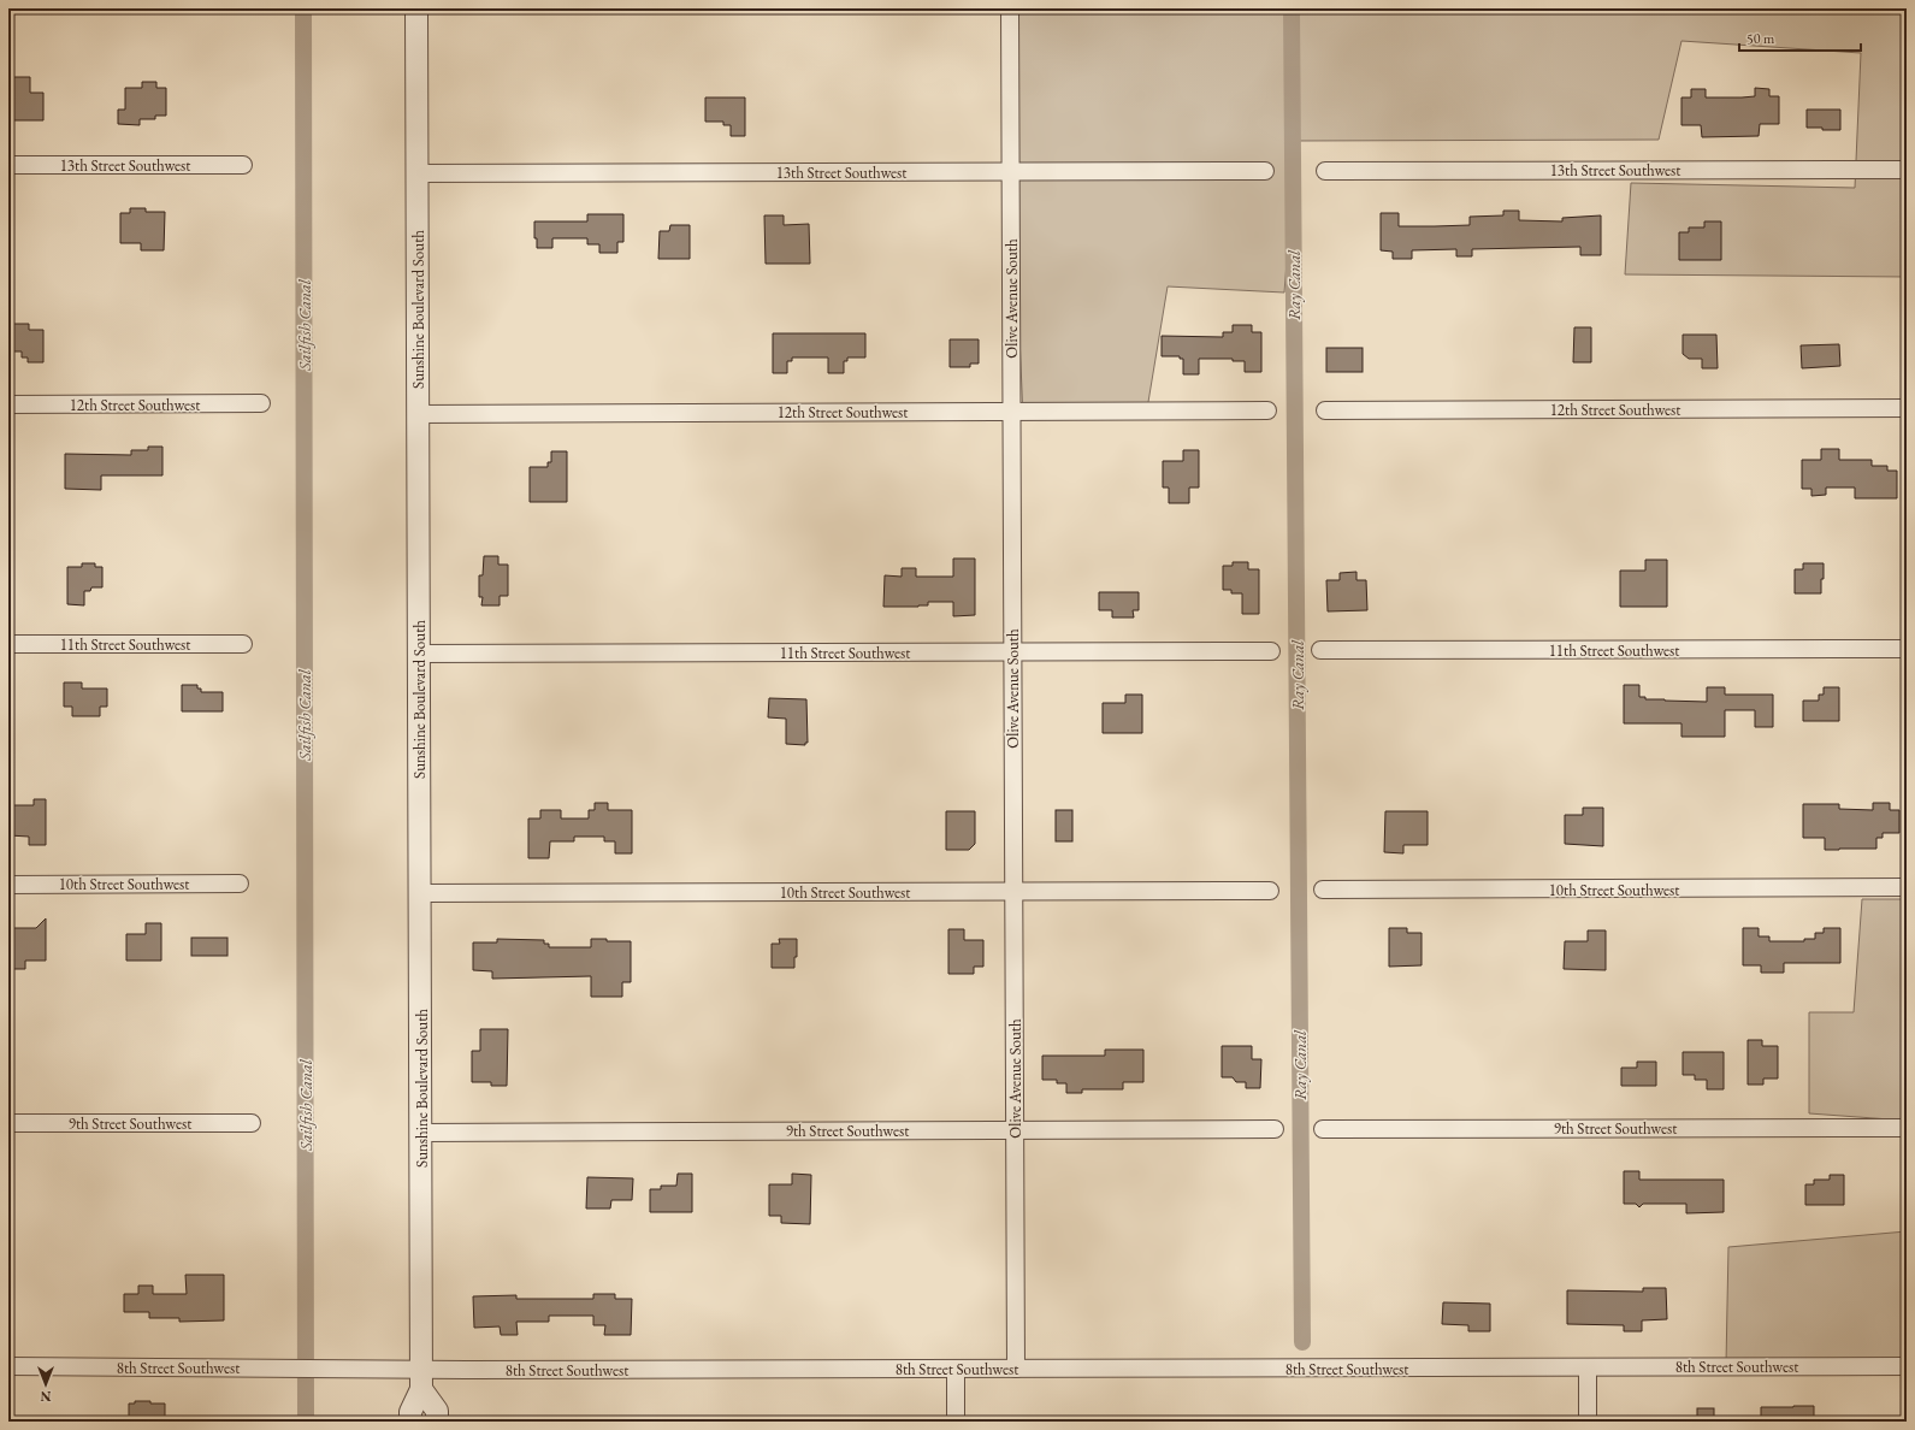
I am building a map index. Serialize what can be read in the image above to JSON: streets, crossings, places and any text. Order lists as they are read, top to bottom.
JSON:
{
  "streets": {
    "street": [
      "13th Street Southwest",
      "Olive Avenue South",
      "Sunshine Boulevard South",
      "12th Street Southwest",
      "11th Street Southwest",
      "10th Street Southwest",
      "9th Street Southwest",
      "8th Street Southwest"
    ]
  },
  "crossings": [
    ["13th Street Southwest", "Olive Avenue South"],
    ["13th Street Southwest", "Sunshine Boulevard South"],
    ["Olive Avenue South", "12th Street Southwest"],
    ["Olive Avenue South", "11th Street Southwest"],
    ["Olive Avenue South", "10th Street Southwest"],
    ["Olive Avenue South", "9th Street Southwest"],
    ["Olive Avenue South", "8th Street Southwest"],
    ["Sunshine Boulevard South", "12th Street Southwest"],
    ["Sunshine Boulevard South", "11th Street Southwest"],
    ["Sunshine Boulevard South", "10th Street Southwest"],
    ["Sunshine Boulevard South", "9th Street Southwest"],
    ["Sunshine Boulevard South", "8th Street Southwest"]
  ],
  "water": ["Ray Canal", "Sailfish Canal"],
  "scale_bar": "50 m",
  "north": "bottom"
}
